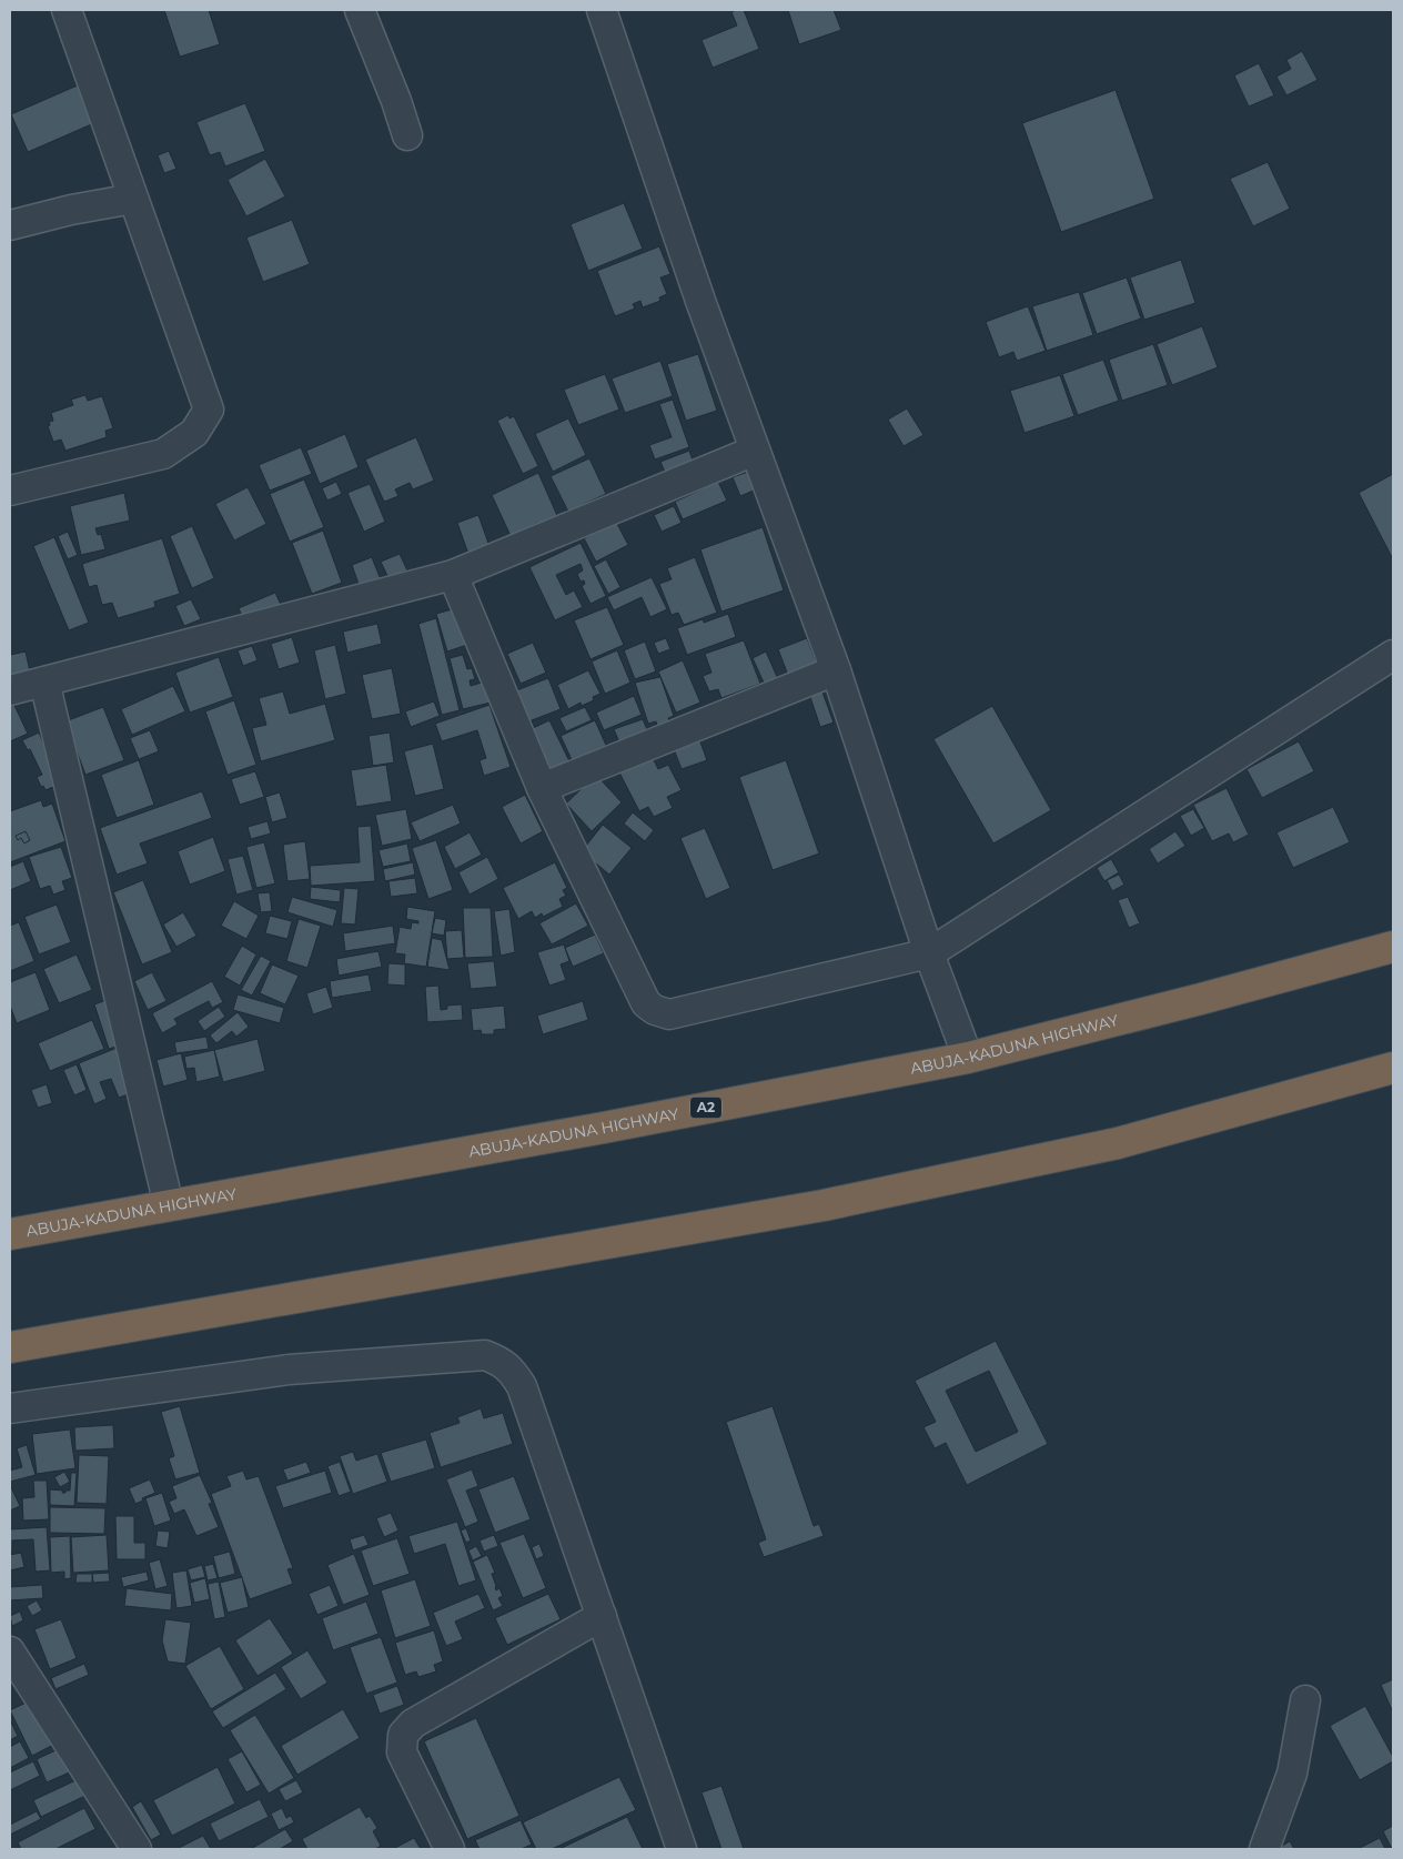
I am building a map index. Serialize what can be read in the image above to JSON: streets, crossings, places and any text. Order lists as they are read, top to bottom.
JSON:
{
  "streets": {
    "highway": ["ABUJA-KADUNA HIGHWAY", "A2"]
  }
}
